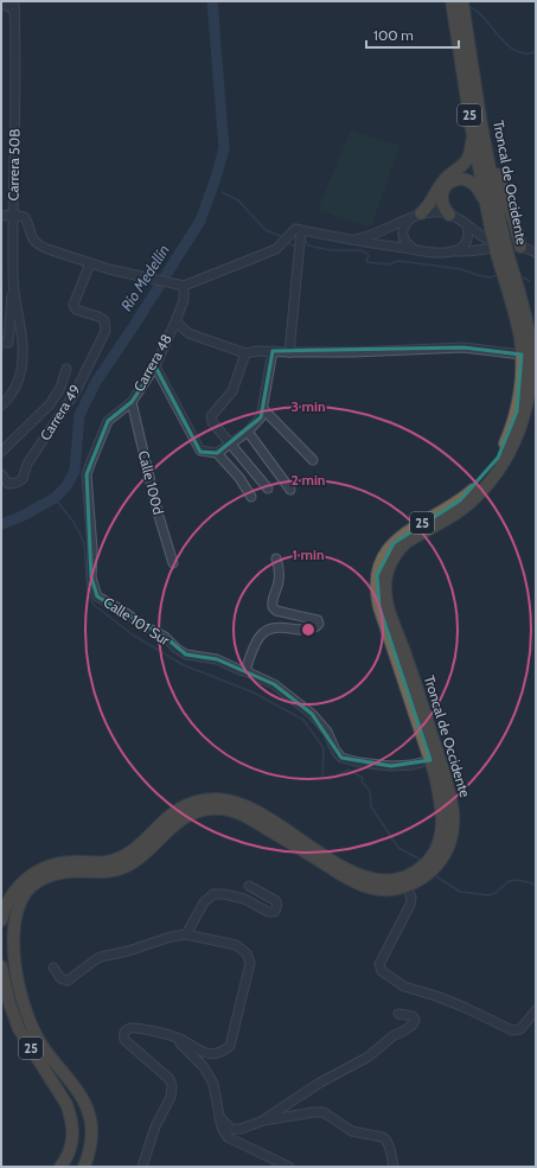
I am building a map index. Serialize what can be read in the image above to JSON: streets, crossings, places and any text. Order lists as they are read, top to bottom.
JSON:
{
  "streets": {
    "highway": ["25", "Troncal de Occidente"],
    "street": [
      "Carrera 50B",
      "Carrera 48",
      "Carrera 49",
      "Calle 100d",
      "Calle 101 Sur"
    ]
  },
  "crossings": [
    ["Carrera 48", "Calle 100d"],
    ["Carrera 48", "Calle 101 Sur"]
  ],
  "water": ["Río Medellín"],
  "scale_bar": "100 m",
  "rings": ["3 min", "2 min", "1 min"]
}
